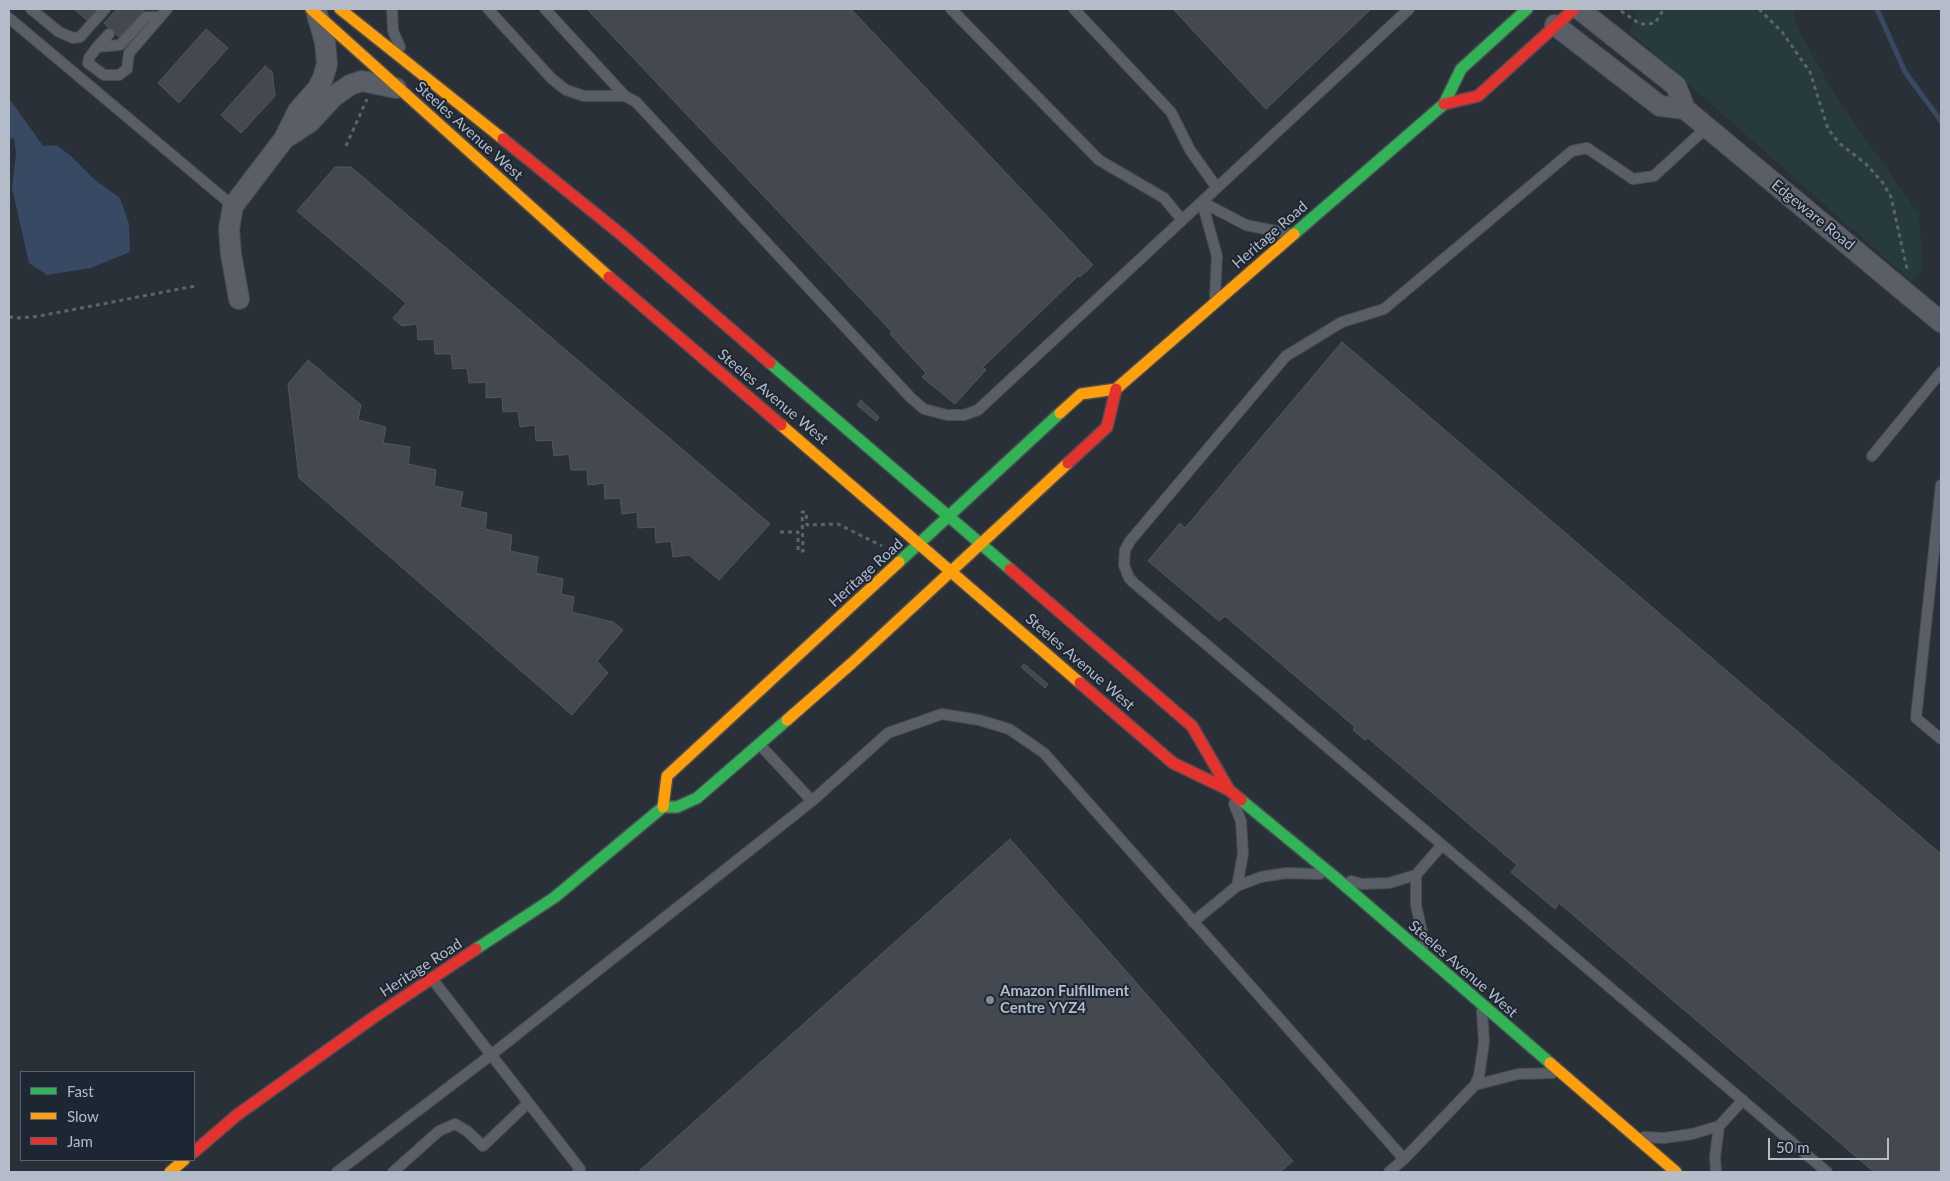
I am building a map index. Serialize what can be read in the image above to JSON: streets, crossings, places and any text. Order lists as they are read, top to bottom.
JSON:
{
  "streets": {
    "main road": ["Steeles Avenue West", "Heritage Road"],
    "street": ["Edgeware Road"]
  },
  "crossings": [
    ["Steeles Avenue West", "Heritage Road"]
  ],
  "places": ["Amazon Fulfillment Centre YYZ4"],
  "legend": ["Fast", "Slow", "Jam"],
  "scale_bar": "50 m"
}
